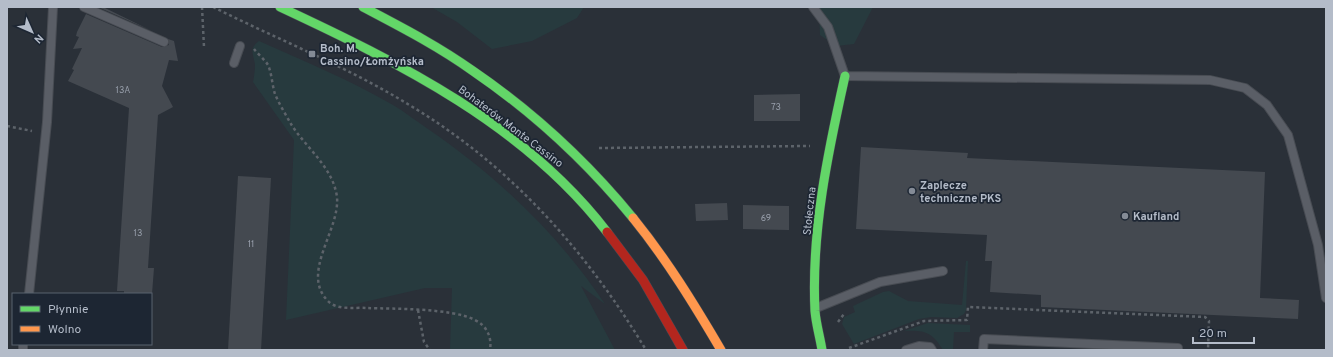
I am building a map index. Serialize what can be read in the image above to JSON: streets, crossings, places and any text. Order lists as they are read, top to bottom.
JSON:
{
  "streets": {
    "street": ["Bohaterów Monte Cassino", "Stołeczna"]
  },
  "places": {
    "transit": ["Boh. M. Cassino/Łomżyńska"],
    "other": ["Zaplecze techniczne PKS", "Kaufland"]
  },
  "house_numbers": [
    "13A",
    "73",
    "69",
    "13",
    "11"
  ],
  "legend": ["Płynnie", "Wolno"],
  "scale_bar": "20 m",
  "north": "bottom right"
}
